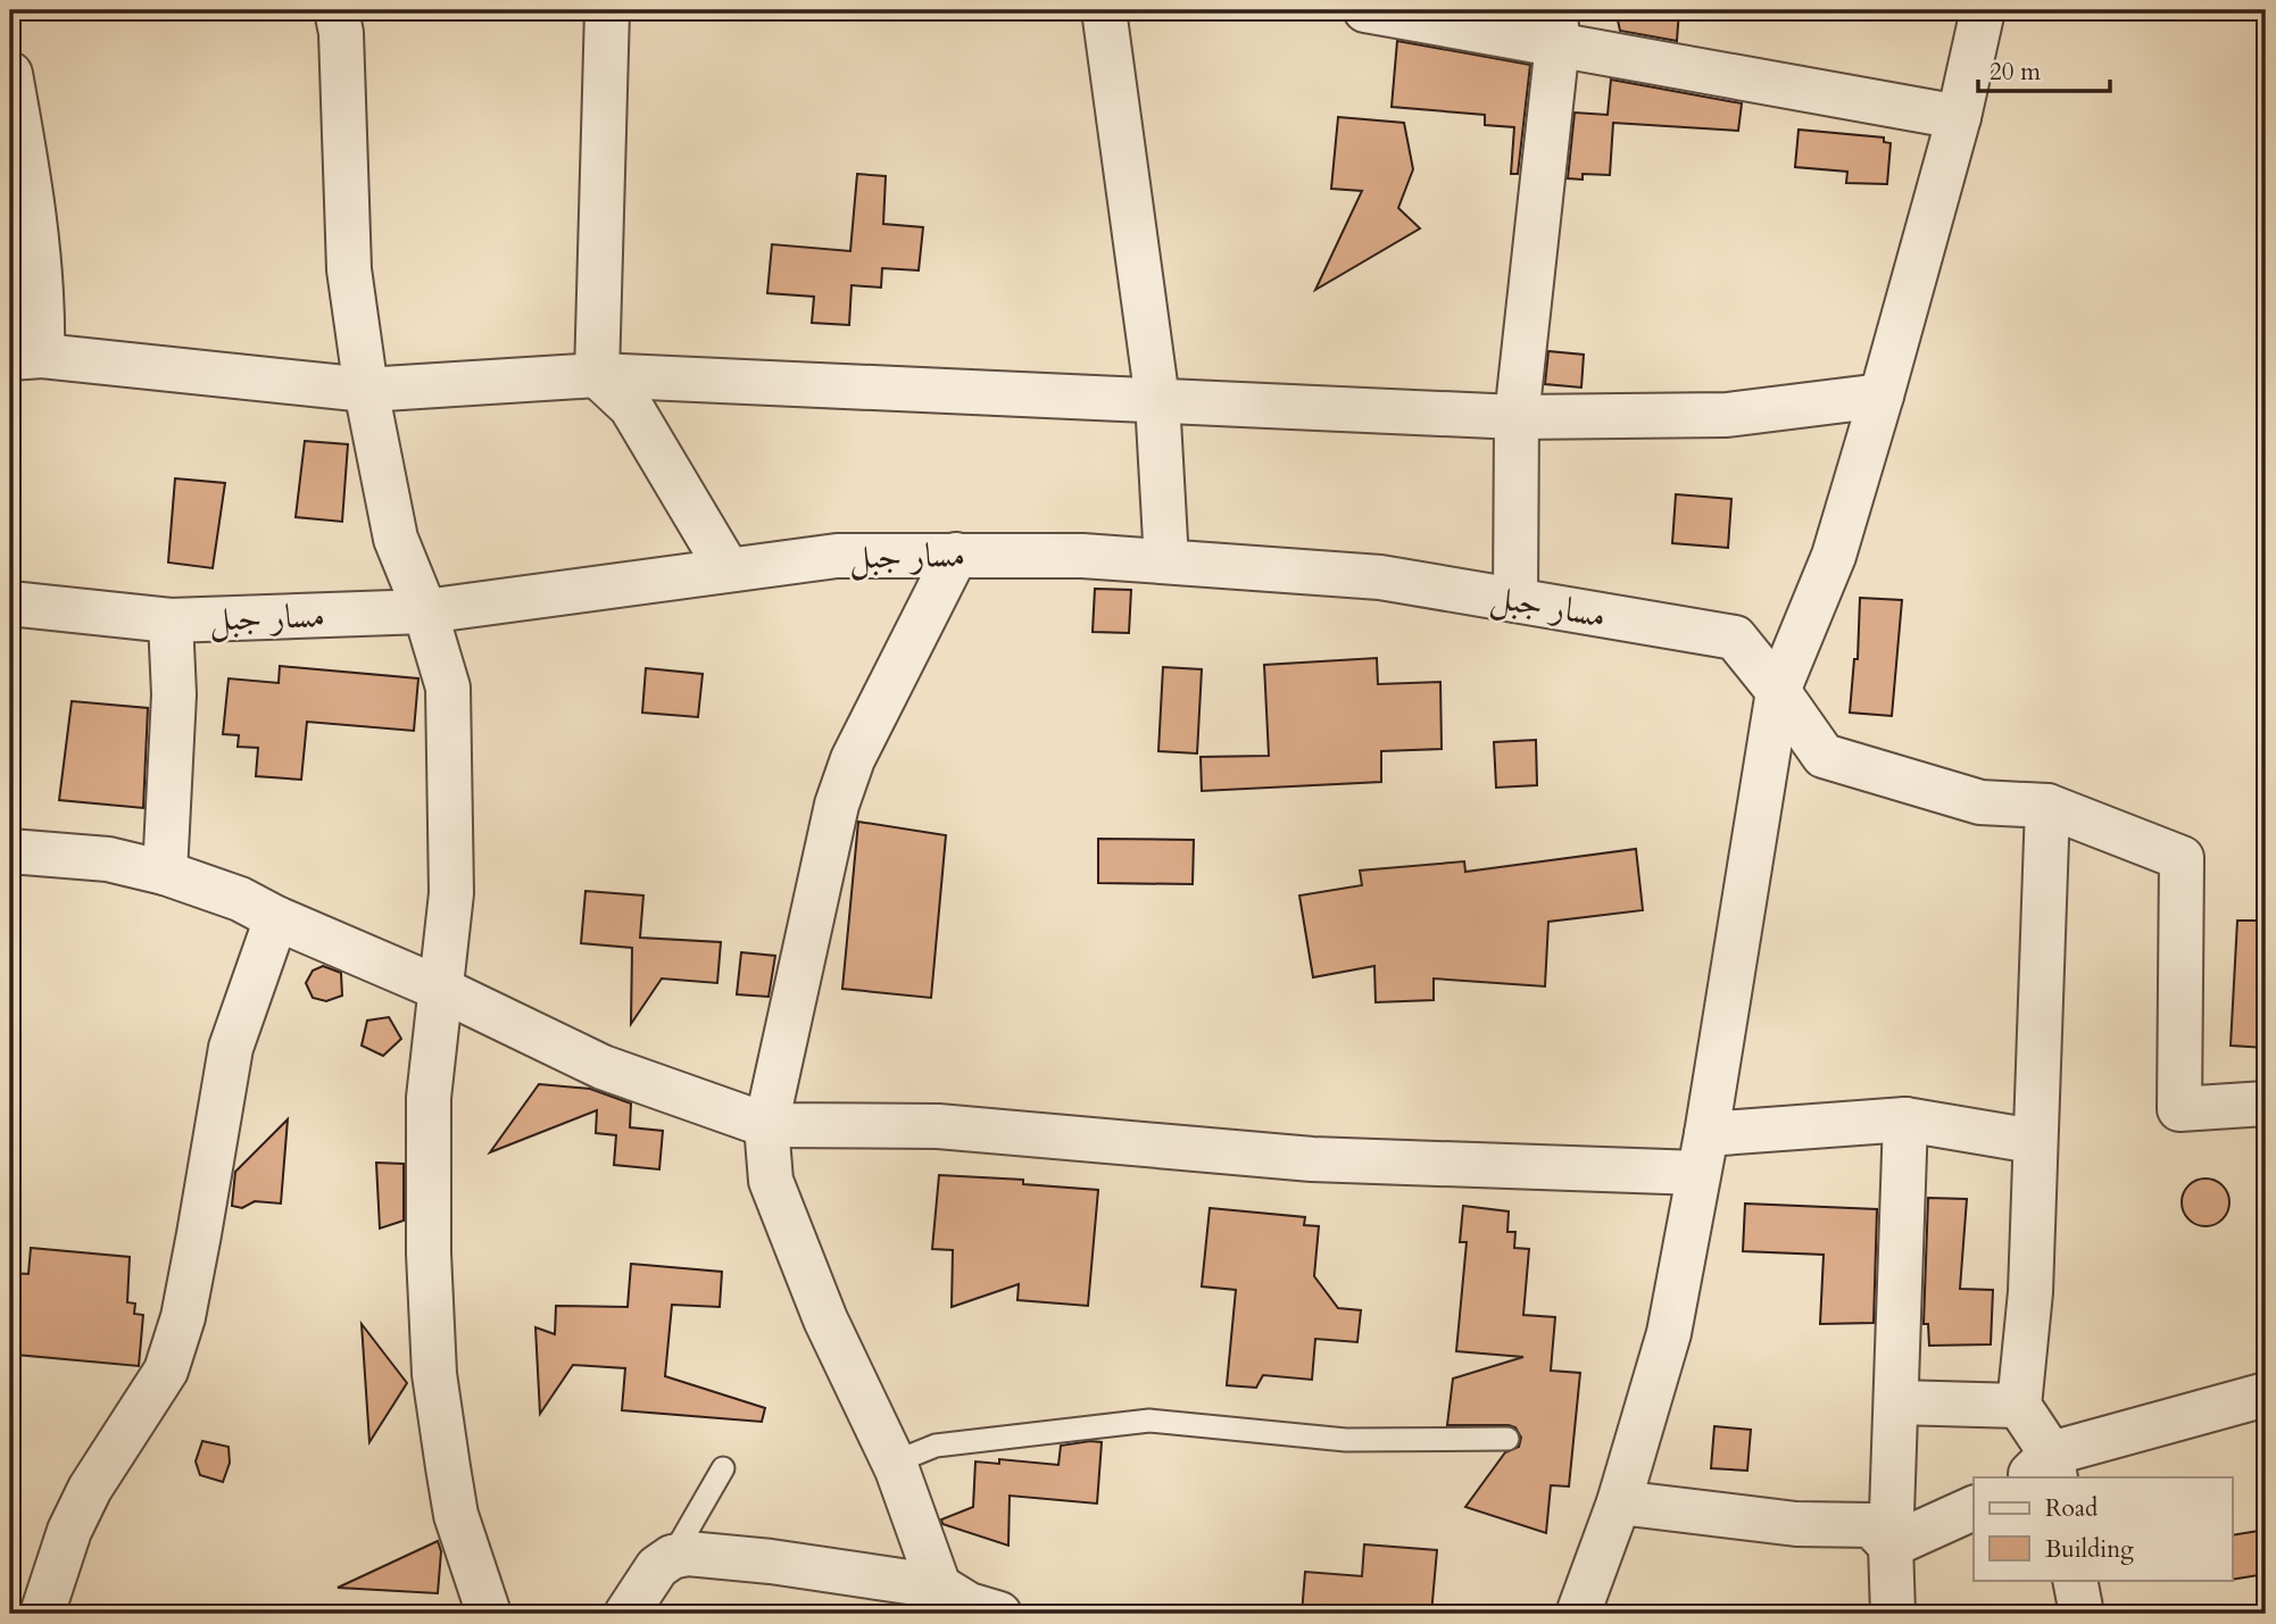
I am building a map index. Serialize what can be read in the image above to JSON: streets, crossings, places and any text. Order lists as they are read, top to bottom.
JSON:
{
  "streets": {
    "street": ["مسار جبل"]
  },
  "legend": ["Road", "Building"],
  "scale_bar": "20 m"
}
